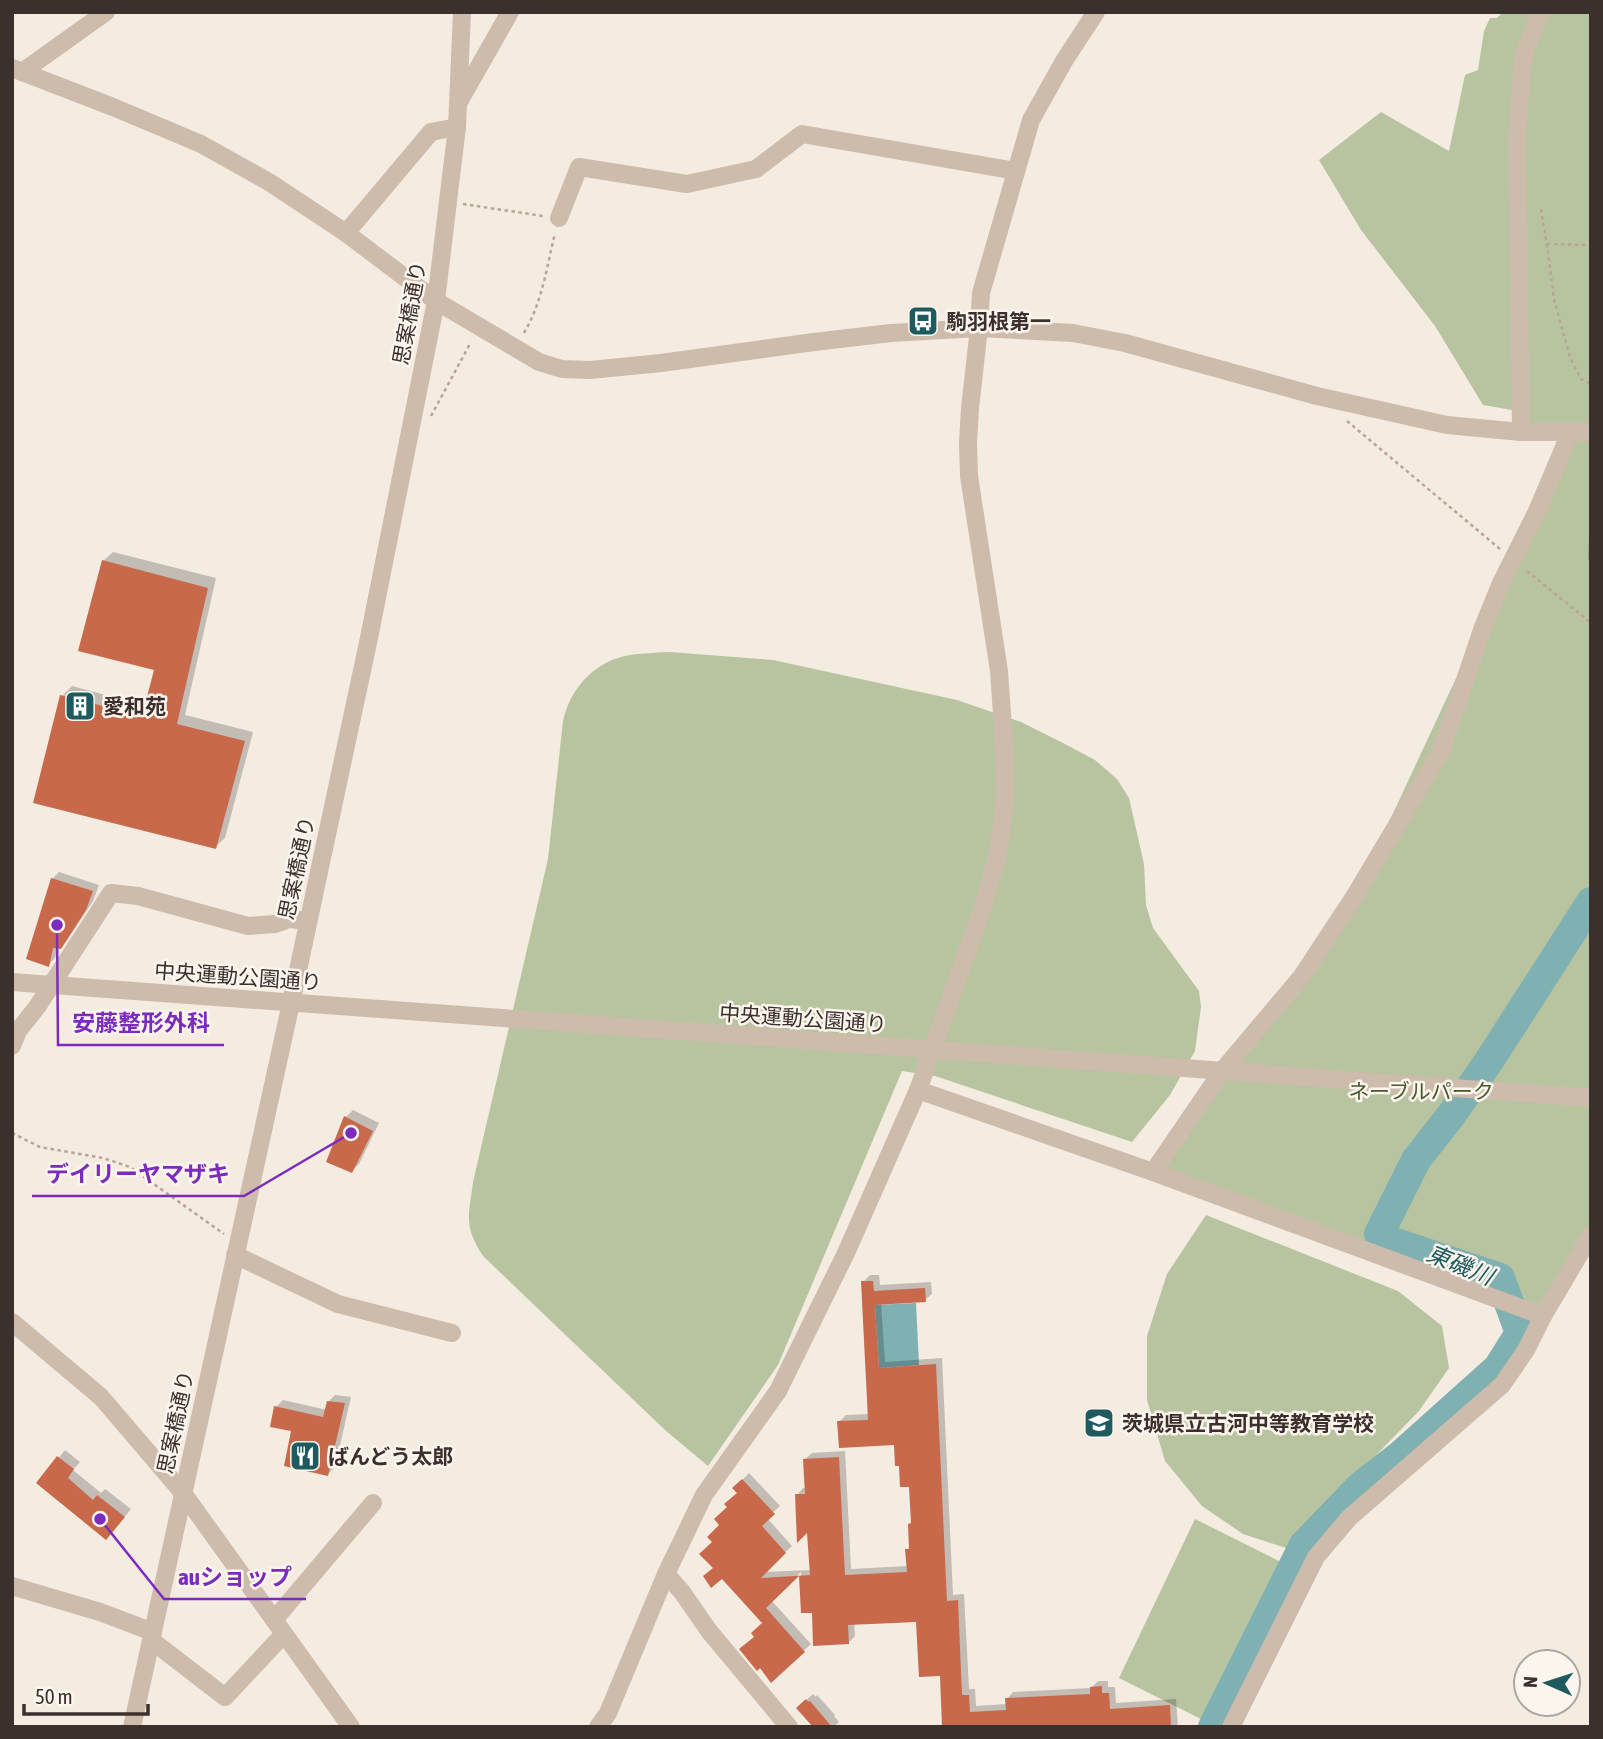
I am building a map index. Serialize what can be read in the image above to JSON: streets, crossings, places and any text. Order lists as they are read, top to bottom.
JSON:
{
  "streets": {
    "street": ["思案橋通り", "中央運動公園通り"]
  },
  "crossings": [
    ["思案橋通り", "中央運動公園通り"]
  ],
  "water": ["東磯川"],
  "parks": ["ネーブルパーク"],
  "places": {
    "bus stop": ["駒羽根第一"],
    "building": ["愛和苑"],
    "other": ["安藤整形外科", "デイリーヤマザキ", "auショップ"],
    "school or university": ["茨城県立古河中等教育学校"],
    "restaurant": ["ばんどう太郎"]
  },
  "scale_bar": "50 m",
  "north": "left"
}
